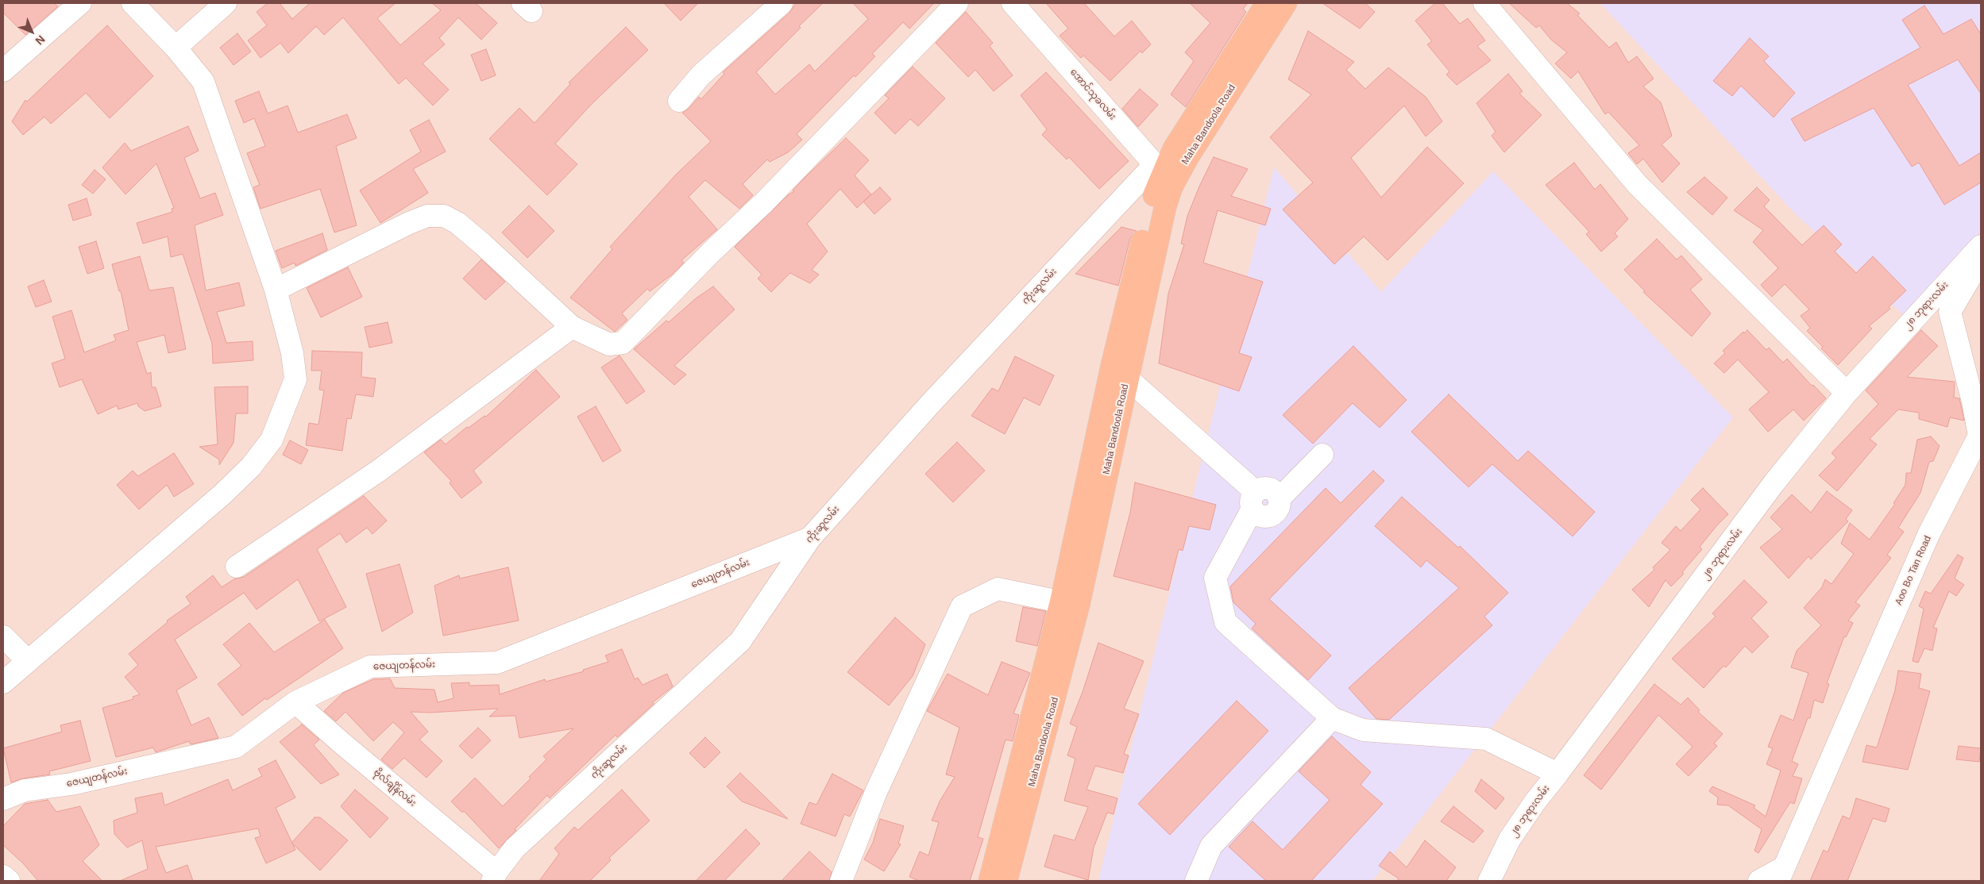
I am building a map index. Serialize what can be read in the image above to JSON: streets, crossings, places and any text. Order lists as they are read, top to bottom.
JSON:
{
  "streets": {
    "main road": ["Maha Bandoola Road"],
    "street": [
      "အောင်သုခလမ်း",
      "ကိုးဆူလမ်း",
      "၂၈ ဘုရားလမ်း",
      "Aoo Bo Tan Road",
      "ဇေယျတန်လမ်း",
      "ဗိုလ်ချိန်လမ်း"
    ]
  },
  "crossings": [
    ["အောင်သုခလမ်း", "Maha Bandoola Road"],
    ["အောင်သုခလမ်း", "ကိုးဆူလမ်း"],
    ["Maha Bandoola Road", "ကိုးဆူလမ်း"],
    ["ကိုးဆူလမ်း", "ဇေယျတန်လမ်း"],
    ["ကိုးဆူလမ်း", "ဗိုလ်ချိန်လမ်း"],
    ["ဇေယျတန်လမ်း", "ဗိုလ်ချိန်လမ်း"]
  ],
  "north": "bottom right"
}
